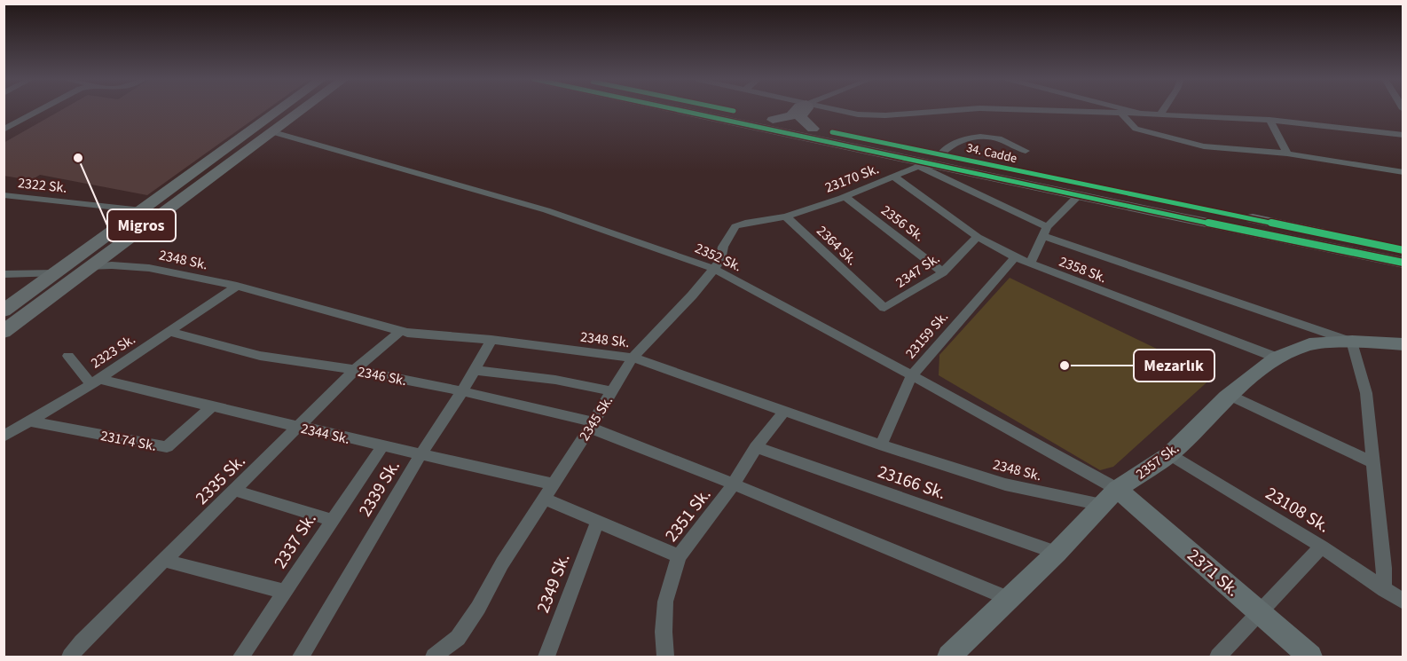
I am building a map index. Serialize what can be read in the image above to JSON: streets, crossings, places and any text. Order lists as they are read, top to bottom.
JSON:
{
  "streets": {
    "main road": ["34. Cadde"],
    "street": [
      "23170 Sk.",
      "2322 Sk.",
      "2356 Sk.",
      "2364 Sk.",
      "2352 Sk.",
      "2348 Sk.",
      "2358 Sk.",
      "2347 Sk.",
      "23159 Sk.",
      "2323 Sk.",
      "2346 Sk.",
      "2345 Sk.",
      "2344 Sk.",
      "23174 Sk.",
      "2357 Sk.",
      "2335 Sk.",
      "23166 Sk.",
      "2339 Sk.",
      "23108 Sk.",
      "2351 Sk.",
      "2337 Sk.",
      "2371 Sk.",
      "2349 Sk."
    ]
  },
  "crossings": [
    ["34. Cadde", "23170 Sk."],
    ["23170 Sk.", "2356 Sk."],
    ["23170 Sk.", "2364 Sk."],
    ["23170 Sk.", "2358 Sk."],
    ["23170 Sk.", "2345 Sk."],
    ["2356 Sk.", "2347 Sk."],
    ["2364 Sk.", "2347 Sk."],
    ["2364 Sk.", "2345 Sk."],
    ["2352 Sk.", "2348 Sk."],
    ["2352 Sk.", "23159 Sk."],
    ["2352 Sk.", "2345 Sk."],
    ["2352 Sk.", "2357 Sk."],
    ["2352 Sk.", "2371 Sk."],
    ["2348 Sk.", "23159 Sk."],
    ["2348 Sk.", "2323 Sk."],
    ["2348 Sk.", "2345 Sk."],
    ["2348 Sk.", "2357 Sk."],
    ["2348 Sk.", "2335 Sk."],
    ["2348 Sk.", "2339 Sk."],
    ["2348 Sk.", "2351 Sk."],
    ["2348 Sk.", "2371 Sk."],
    ["2358 Sk.", "2347 Sk."],
    ["2358 Sk.", "23159 Sk."],
    ["2358 Sk.", "2357 Sk."],
    ["2323 Sk.", "2346 Sk."],
    ["2323 Sk.", "2344 Sk."],
    ["2323 Sk.", "23174 Sk."],
    ["2346 Sk.", "2345 Sk."],
    ["2346 Sk.", "2357 Sk."],
    ["2346 Sk.", "2335 Sk."],
    ["2346 Sk.", "2339 Sk."],
    ["2346 Sk.", "2351 Sk."],
    ["2345 Sk.", "2344 Sk."],
    ["2344 Sk.", "23174 Sk."],
    ["2344 Sk.", "2335 Sk."],
    ["2344 Sk.", "2339 Sk."],
    ["2344 Sk.", "2337 Sk."],
    ["2357 Sk.", "23166 Sk."],
    ["2357 Sk.", "23108 Sk."],
    ["2357 Sk.", "2371 Sk."],
    ["23166 Sk.", "2351 Sk."]
  ],
  "places": ["Migros", "Mezarlık"]
}
